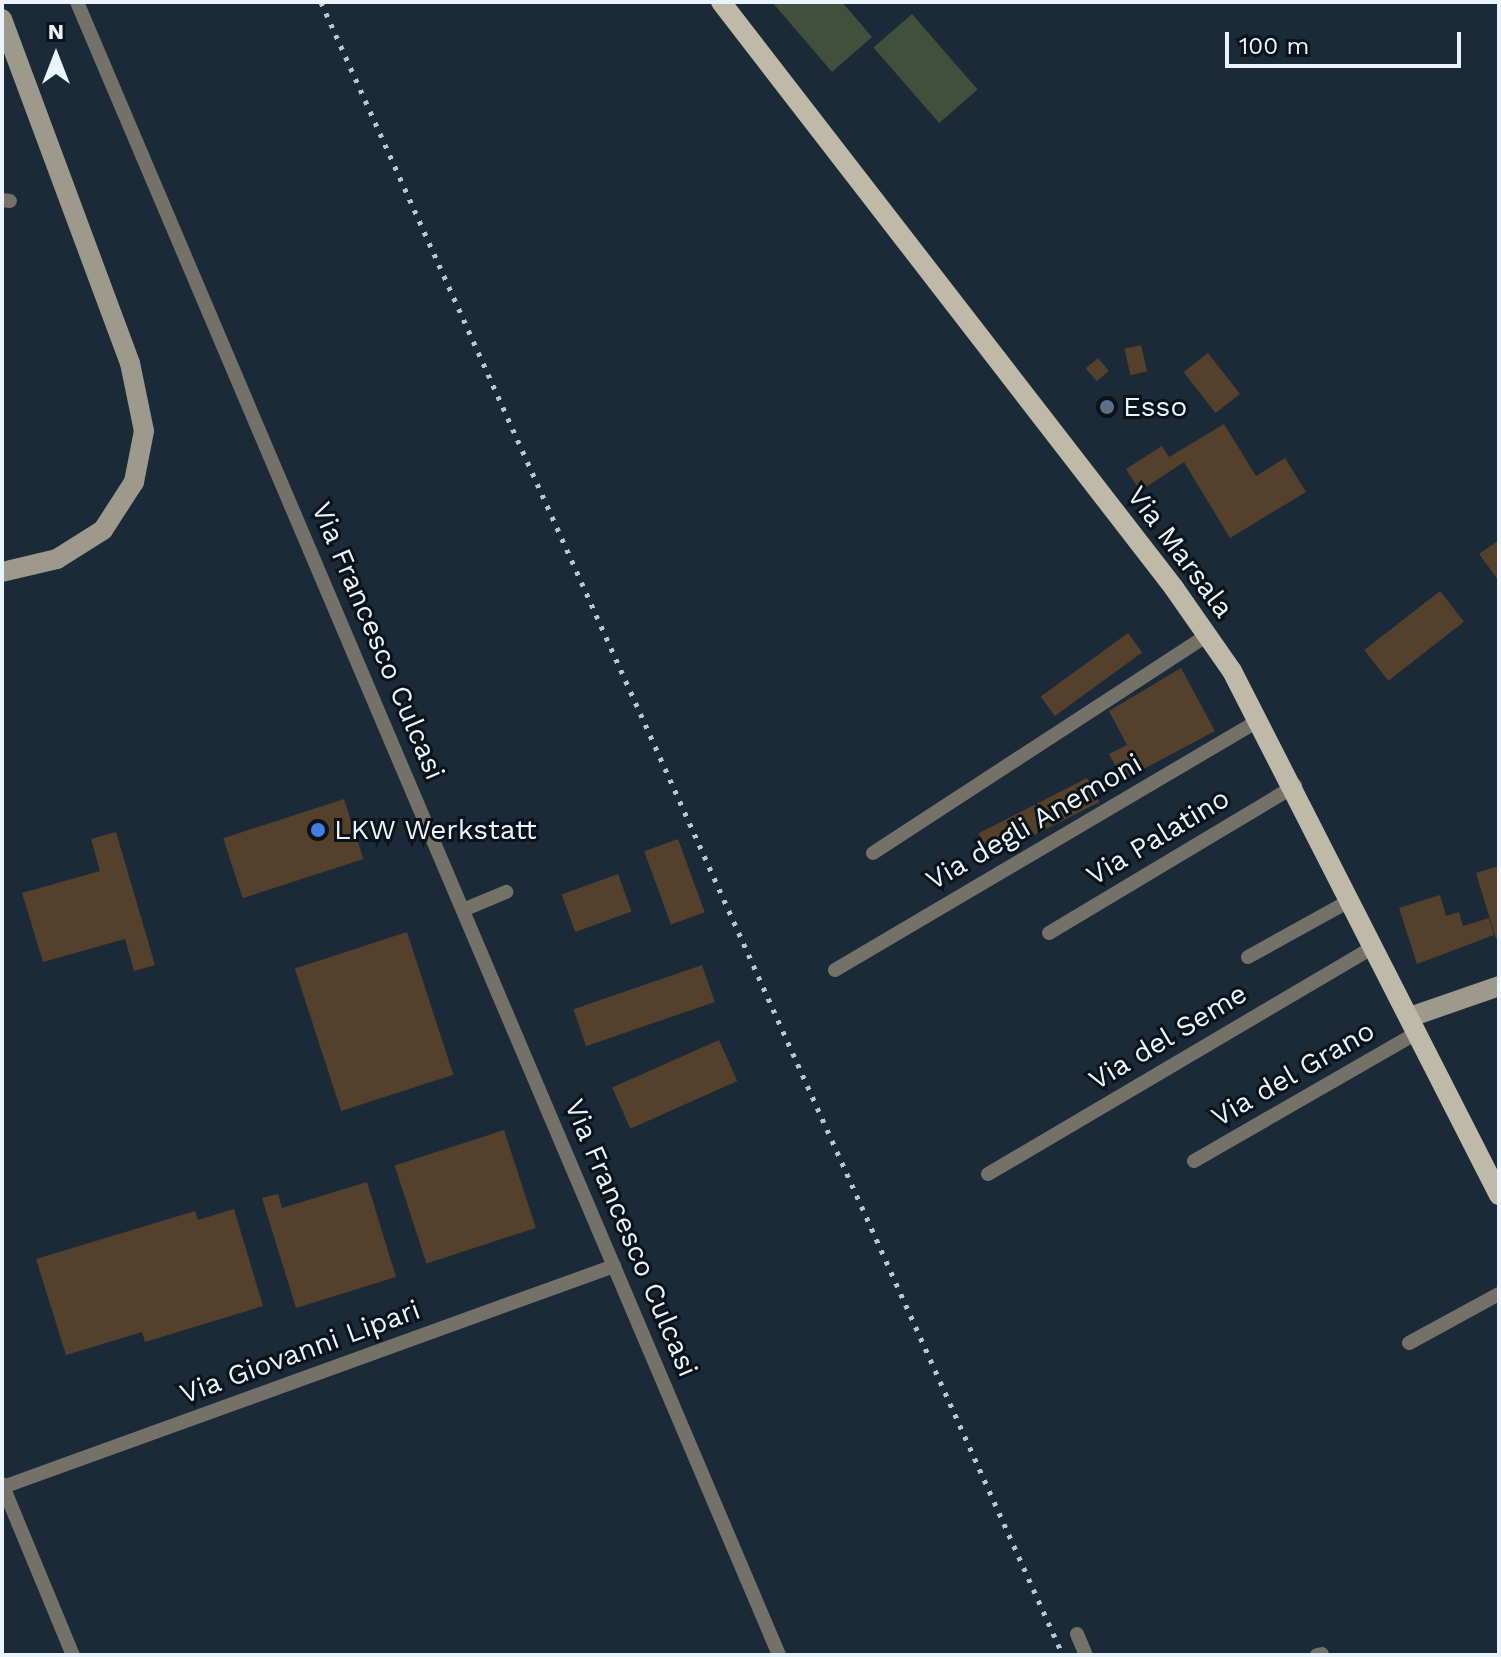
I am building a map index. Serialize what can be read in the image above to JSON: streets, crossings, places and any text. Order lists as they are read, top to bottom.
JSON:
{
  "streets": {
    "main road": ["Via Marsala"],
    "street": [
      "Via Francesco Culcasi",
      "Via degli Anemoni",
      "Via Palatino",
      "Via del Seme",
      "Via del Grano",
      "Via Giovanni Lipari"
    ]
  },
  "crossings": [
    ["Via Marsala", "Via degli Anemoni"],
    ["Via Marsala", "Via Palatino"],
    ["Via Marsala", "Via del Seme"],
    ["Via Marsala", "Via del Grano"],
    ["Via Francesco Culcasi", "Via Giovanni Lipari"]
  ],
  "places": ["Esso", "LKW Werkstatt"],
  "scale_bar": "100 m",
  "north": "top"
}
